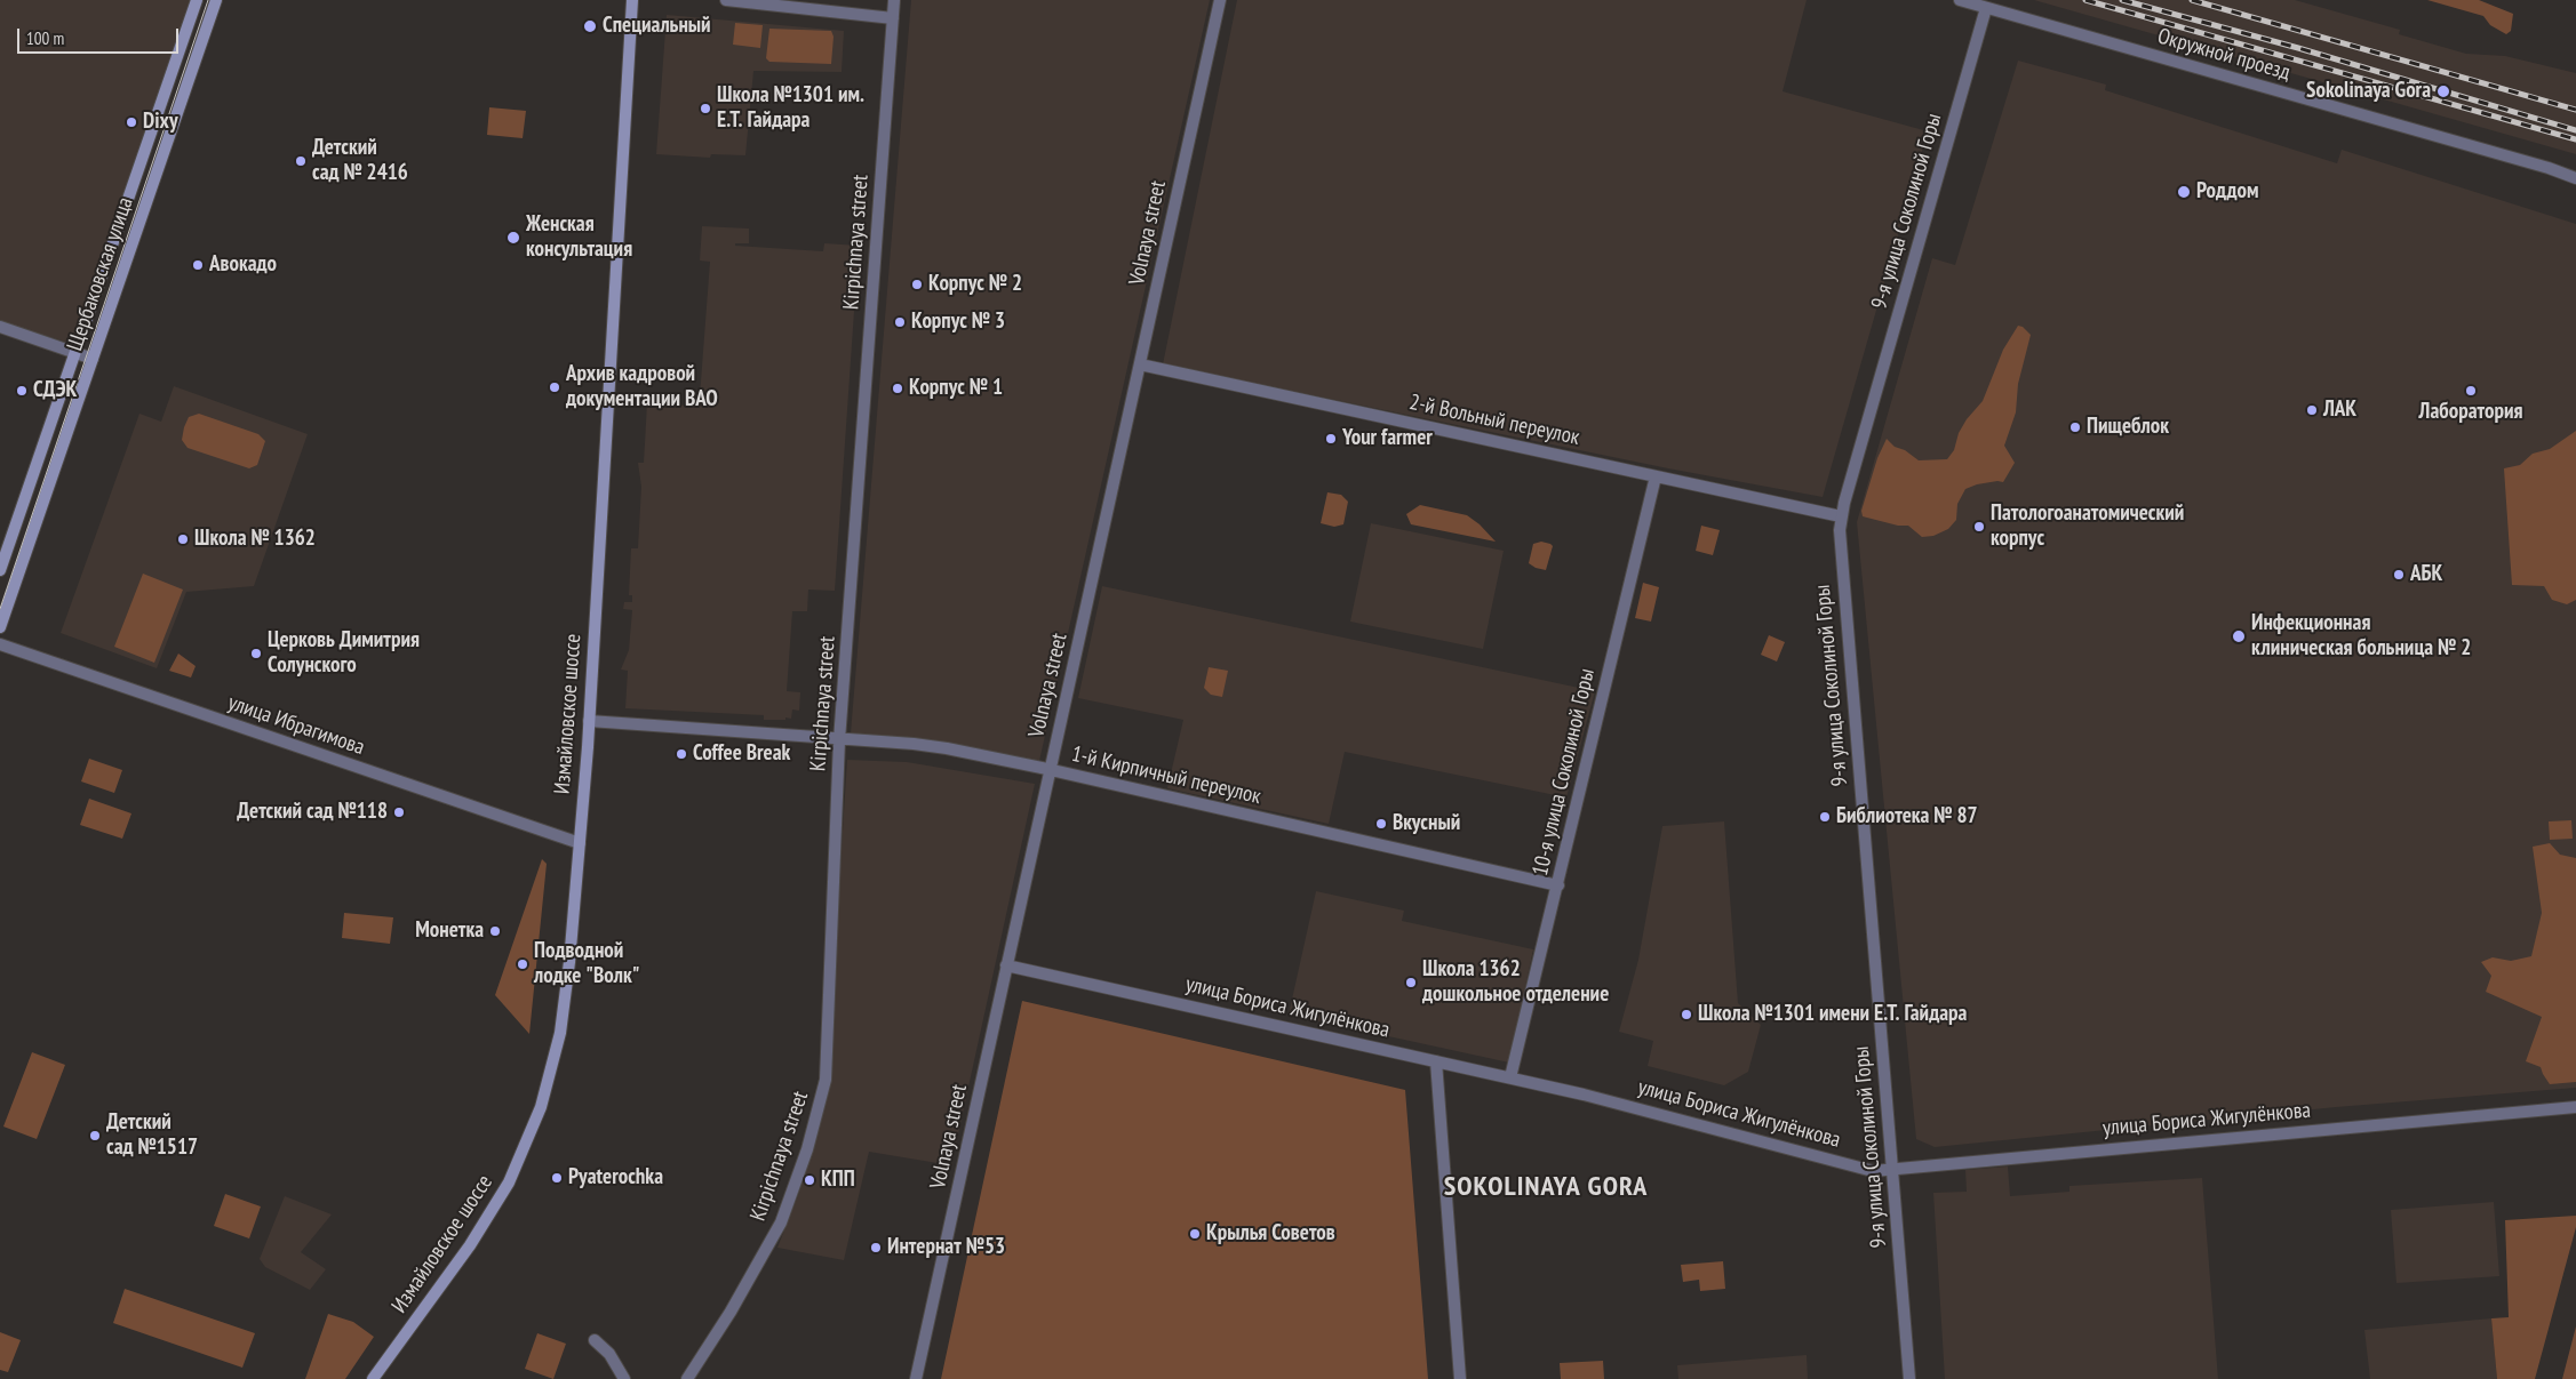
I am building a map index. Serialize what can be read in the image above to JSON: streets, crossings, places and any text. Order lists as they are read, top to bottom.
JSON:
{
  "streets": {
    "main road": ["Щербаковская улица", "Измайловское шоссе"],
    "street": [
      "Окружной проезд",
      "9-я улица Соколиной Горы",
      "Volnaya street",
      "Kirpichnaya street",
      "2-й Вольный переулок",
      "улица Ибрагимова",
      "10-я улица Соколиной Горы",
      "1-й Кирпичный переулок",
      "улица Бориса Жигулёнкова"
    ]
  },
  "crossings": [
    ["Окружной проезд", "9-я улица Соколиной Горы"],
    ["9-я улица Соколиной Горы", "2-й Вольный переулок"],
    ["9-я улица Соколиной Горы", "улица Бориса Жигулёнкова"],
    ["Volnaya street", "2-й Вольный переулок"],
    ["Volnaya street", "1-й Кирпичный переулок"],
    ["Volnaya street", "улица Бориса Жигулёнкова"],
    ["Kirpichnaya street", "1-й Кирпичный переулок"],
    ["2-й Вольный переулок", "10-я улица Соколиной Горы"],
    ["Измайловское шоссе", "улица Ибрагимова"],
    ["Измайловское шоссе", "1-й Кирпичный переулок"],
    ["10-я улица Соколиной Горы", "1-й Кирпичный переулок"],
    ["10-я улица Соколиной Горы", "улица Бориса Жигулёнкова"]
  ],
  "districts": ["SOKOLINAYA GORA"],
  "places": [
    "Специальный",
    "Sokolinaya Gora",
    "Школа №1301 им. Е.Т. Гайдара",
    "Dixy",
    "Детский сад № 2416",
    "Роддом",
    "Женская консультация",
    "Авокадо",
    "Корпус № 2",
    "Корпус № 3",
    "Архив кадровой документации ВАО",
    "Корпус № 1",
    "СДЭК",
    "Лаборатория",
    "ЛАК",
    "Пищеблок",
    "Your farmer",
    "Патологоанатомический корпус",
    "Школа № 1362",
    "АБК",
    "Инфекционная клиническая больница № 2",
    "Церковь Димитрия Солунского",
    "Coffee Break",
    "Детский сад №118",
    "Библиотека № 87",
    "Вкусный",
    "Монетка",
    "Подводной лодке \"Волк\"",
    "Школа 1362 дошкольное отделение",
    "Школа №1301 имени Е.Т. Гайдара",
    "Детский сад №1517",
    "Pyaterochka",
    "КПП",
    "Крылья Советов",
    "Интернат №53"
  ],
  "scale_bar": "100 m"
}
